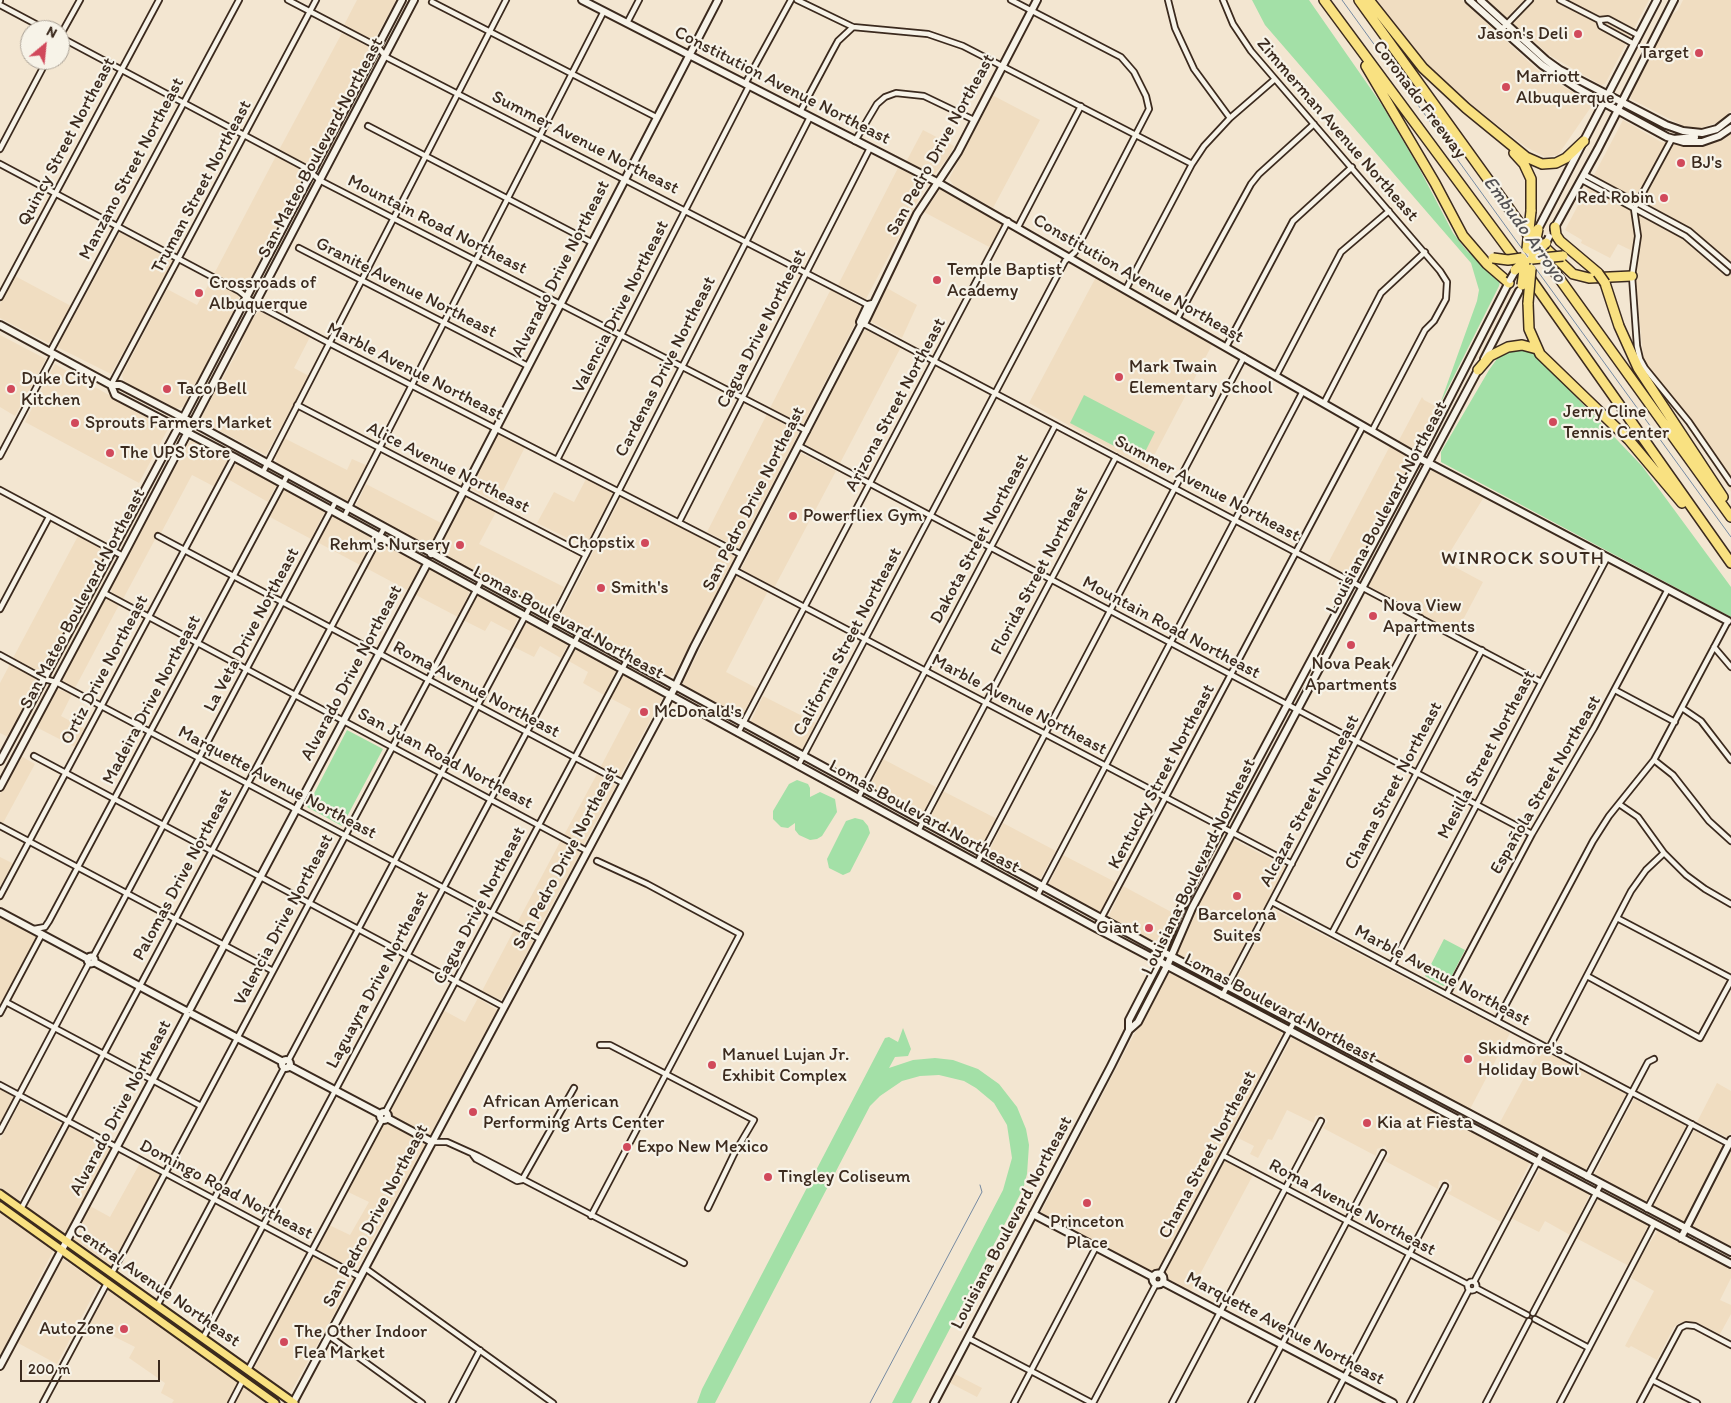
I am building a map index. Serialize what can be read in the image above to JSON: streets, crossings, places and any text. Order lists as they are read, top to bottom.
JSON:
{
  "streets": {
    "highway": ["Coronado Freeway"],
    "main road": [
      "Constitution Avenue Northeast",
      "San Pedro Drive Northeast",
      "San Mateo Boulevard Northeast",
      "Alvarado Drive Northeast",
      "Louisiana Boulevard Northeast",
      "Lomas Boulevard Northeast",
      "Marquette Avenue Northeast",
      "Central Avenue Northeast"
    ],
    "street": [
      "Zimmerman Avenue Northeast",
      "Quincy Street Northeast",
      "Summer Avenue Northeast",
      "Manzano Street Northeast",
      "Truman Street Northeast",
      "Mountain Road Northeast",
      "Granite Avenue Northeast",
      "Valencia Drive Northeast",
      "Cagua Drive Northeast",
      "Cardenas Drive Northeast",
      "Marble Avenue Northeast",
      "Arizona Street Northeast",
      "Alice Avenue Northeast",
      "Dakota Street Northeast",
      "Florida Street Northeast",
      "La Veta Drive Northeast",
      "California Street Northeast",
      "Ortiz Drive Northeast",
      "Roma Avenue Northeast",
      "Madeira Drive Northeast",
      "Mesilla Street Northeast",
      "San Juan Road Northeast",
      "Kentucky Street Northeast",
      "Española Street Northeast",
      "Chama Street Northeast",
      "Alcazar Street Northeast",
      "Palomas Drive Northeast",
      "Laguayra Drive Northeast",
      "Domingo Road Northeast"
    ]
  },
  "crossings": [
    ["Constitution Avenue Northeast", "Zimmerman Avenue Northeast"],
    ["Constitution Avenue Northeast", "San Pedro Drive Northeast"],
    ["Constitution Avenue Northeast", "Alvarado Drive Northeast"],
    ["Constitution Avenue Northeast", "Valencia Drive Northeast"],
    ["Constitution Avenue Northeast", "Cagua Drive Northeast"],
    ["Constitution Avenue Northeast", "Cardenas Drive Northeast"],
    ["Constitution Avenue Northeast", "Arizona Street Northeast"],
    ["Constitution Avenue Northeast", "Louisiana Boulevard Northeast"],
    ["Constitution Avenue Northeast", "California Street Northeast"],
    ["Constitution Avenue Northeast", "Mesilla Street Northeast"],
    ["Constitution Avenue Northeast", "Kentucky Street Northeast"],
    ["Constitution Avenue Northeast", "Española Street Northeast"],
    ["Quincy Street Northeast", "Mountain Road Northeast"],
    ["Quincy Street Northeast", "Marble Avenue Northeast"],
    ["Summer Avenue Northeast", "San Pedro Drive Northeast"],
    ["Summer Avenue Northeast", "San Mateo Boulevard Northeast"],
    ["Summer Avenue Northeast", "Truman Street Northeast"],
    ["Summer Avenue Northeast", "Alvarado Drive Northeast"],
    ["Summer Avenue Northeast", "Valencia Drive Northeast"],
    ["Summer Avenue Northeast", "Cagua Drive Northeast"],
    ["Summer Avenue Northeast", "Cardenas Drive Northeast"],
    ["Summer Avenue Northeast", "Arizona Street Northeast"],
    ["Summer Avenue Northeast", "Louisiana Boulevard Northeast"],
    ["Summer Avenue Northeast", "Dakota Street Northeast"],
    ["Summer Avenue Northeast", "Florida Street Northeast"],
    ["Summer Avenue Northeast", "California Street Northeast"],
    ["Summer Avenue Northeast", "Mesilla Street Northeast"],
    ["Summer Avenue Northeast", "Kentucky Street Northeast"],
    ["Summer Avenue Northeast", "Chama Street Northeast"],
    ["Summer Avenue Northeast", "Alcazar Street Northeast"],
    ["San Pedro Drive Northeast", "Mountain Road Northeast"],
    ["San Pedro Drive Northeast", "Marble Avenue Northeast"],
    ["San Pedro Drive Northeast", "Lomas Boulevard Northeast"],
    ["San Pedro Drive Northeast", "California Street Northeast"],
    ["San Pedro Drive Northeast", "Roma Avenue Northeast"],
    ["San Pedro Drive Northeast", "San Juan Road Northeast"],
    ["San Pedro Drive Northeast", "Marquette Avenue Northeast"],
    ["San Pedro Drive Northeast", "Domingo Road Northeast"],
    ["San Pedro Drive Northeast", "Central Avenue Northeast"],
    ["San Mateo Boulevard Northeast", "Mountain Road Northeast"],
    ["San Mateo Boulevard Northeast", "Marble Avenue Northeast"],
    ["San Mateo Boulevard Northeast", "Lomas Boulevard Northeast"],
    ["San Mateo Boulevard Northeast", "San Juan Road Northeast"],
    ["San Mateo Boulevard Northeast", "Marquette Avenue Northeast"],
    ["Manzano Street Northeast", "Mountain Road Northeast"],
    ["Manzano Street Northeast", "Marble Avenue Northeast"],
    ["Manzano Street Northeast", "Lomas Boulevard Northeast"],
    ["Truman Street Northeast", "Mountain Road Northeast"],
    ["Truman Street Northeast", "Marble Avenue Northeast"],
    ["Truman Street Northeast", "Lomas Boulevard Northeast"],
    ["Mountain Road Northeast", "Alvarado Drive Northeast"],
    ["Mountain Road Northeast", "Valencia Drive Northeast"],
    ["Mountain Road Northeast", "Cagua Drive Northeast"],
    ["Mountain Road Northeast", "Cardenas Drive Northeast"],
    ["Mountain Road Northeast", "Arizona Street Northeast"],
    ["Mountain Road Northeast", "Louisiana Boulevard Northeast"],
    ["Mountain Road Northeast", "Dakota Street Northeast"],
    ["Mountain Road Northeast", "Florida Street Northeast"],
    ["Mountain Road Northeast", "California Street Northeast"],
    ["Mountain Road Northeast", "Mesilla Street Northeast"],
    ["Mountain Road Northeast", "Kentucky Street Northeast"],
    ["Mountain Road Northeast", "Española Street Northeast"],
    ["Mountain Road Northeast", "Chama Street Northeast"],
    ["Mountain Road Northeast", "Alcazar Street Northeast"],
    ["Alvarado Drive Northeast", "Granite Avenue Northeast"],
    ["Alvarado Drive Northeast", "Marble Avenue Northeast"],
    ["Alvarado Drive Northeast", "Alice Avenue Northeast"],
    ["Alvarado Drive Northeast", "Lomas Boulevard Northeast"],
    ["Alvarado Drive Northeast", "Roma Avenue Northeast"],
    ["Alvarado Drive Northeast", "San Juan Road Northeast"],
    ["Alvarado Drive Northeast", "Marquette Avenue Northeast"],
    ["Alvarado Drive Northeast", "Domingo Road Northeast"],
    ["Alvarado Drive Northeast", "Central Avenue Northeast"],
    ["Valencia Drive Northeast", "Marble Avenue Northeast"],
    ["Valencia Drive Northeast", "Lomas Boulevard Northeast"],
    ["Valencia Drive Northeast", "Roma Avenue Northeast"],
    ["Valencia Drive Northeast", "San Juan Road Northeast"],
    ["Valencia Drive Northeast", "Marquette Avenue Northeast"],
    ["Valencia Drive Northeast", "Domingo Road Northeast"],
    ["Valencia Drive Northeast", "Central Avenue Northeast"],
    ["Cagua Drive Northeast", "Marble Avenue Northeast"],
    ["Cagua Drive Northeast", "Lomas Boulevard Northeast"],
    ["Cagua Drive Northeast", "Roma Avenue Northeast"],
    ["Cagua Drive Northeast", "San Juan Road Northeast"],
    ["Cagua Drive Northeast", "Marquette Avenue Northeast"],
    ["Cagua Drive Northeast", "Domingo Road Northeast"],
    ["Cagua Drive Northeast", "Central Avenue Northeast"],
    ["Cardenas Drive Northeast", "Marble Avenue Northeast"],
    ["Cardenas Drive Northeast", "Alice Avenue Northeast"],
    ["Cardenas Drive Northeast", "Lomas Boulevard Northeast"],
    ["Marble Avenue Northeast", "Arizona Street Northeast"],
    ["Marble Avenue Northeast", "Louisiana Boulevard Northeast"],
    ["Marble Avenue Northeast", "Dakota Street Northeast"],
    ["Marble Avenue Northeast", "Florida Street Northeast"],
    ["Marble Avenue Northeast", "California Street Northeast"],
    ["Marble Avenue Northeast", "Mesilla Street Northeast"],
    ["Marble Avenue Northeast", "Kentucky Street Northeast"],
    ["Marble Avenue Northeast", "Española Street Northeast"],
    ["Marble Avenue Northeast", "Chama Street Northeast"],
    ["Marble Avenue Northeast", "Alcazar Street Northeast"],
    ["Arizona Street Northeast", "Lomas Boulevard Northeast"],
    ["Louisiana Boulevard Northeast", "Lomas Boulevard Northeast"],
    ["Dakota Street Northeast", "Lomas Boulevard Northeast"],
    ["Florida Street Northeast", "Lomas Boulevard Northeast"],
    ["Lomas Boulevard Northeast", "La Veta Drive Northeast"],
    ["Lomas Boulevard Northeast", "California Street Northeast"],
    ["Lomas Boulevard Northeast", "Ortiz Drive Northeast"],
    ["Lomas Boulevard Northeast", "Madeira Drive Northeast"],
    ["Lomas Boulevard Northeast", "Kentucky Street Northeast"],
    ["Lomas Boulevard Northeast", "Chama Street Northeast"],
    ["Lomas Boulevard Northeast", "Alcazar Street Northeast"],
    ["Lomas Boulevard Northeast", "Palomas Drive Northeast"],
    ["Lomas Boulevard Northeast", "Laguayra Drive Northeast"],
    ["La Veta Drive Northeast", "Roma Avenue Northeast"],
    ["La Veta Drive Northeast", "San Juan Road Northeast"],
    ["La Veta Drive Northeast", "Marquette Avenue Northeast"],
    ["La Veta Drive Northeast", "Domingo Road Northeast"],
    ["Ortiz Drive Northeast", "Roma Avenue Northeast"],
    ["Ortiz Drive Northeast", "San Juan Road Northeast"],
    ["Ortiz Drive Northeast", "Marquette Avenue Northeast"],
    ["Roma Avenue Northeast", "Madeira Drive Northeast"],
    ["Roma Avenue Northeast", "Chama Street Northeast"],
    ["Roma Avenue Northeast", "Palomas Drive Northeast"],
    ["Roma Avenue Northeast", "Laguayra Drive Northeast"],
    ["Madeira Drive Northeast", "San Juan Road Northeast"],
    ["Madeira Drive Northeast", "Marquette Avenue Northeast"],
    ["San Juan Road Northeast", "Palomas Drive Northeast"],
    ["San Juan Road Northeast", "Laguayra Drive Northeast"],
    ["Marquette Avenue Northeast", "Chama Street Northeast"],
    ["Marquette Avenue Northeast", "Palomas Drive Northeast"],
    ["Marquette Avenue Northeast", "Laguayra Drive Northeast"],
    ["Palomas Drive Northeast", "Domingo Road Northeast"],
    ["Palomas Drive Northeast", "Central Avenue Northeast"],
    ["Laguayra Drive Northeast", "Domingo Road Northeast"],
    ["Laguayra Drive Northeast", "Central Avenue Northeast"]
  ],
  "districts": ["WINROCK SOUTH"],
  "water": ["Embudo Arroyo"],
  "places": [
    "Jason's Deli",
    "Target",
    "Marriott Albuquerque",
    "BJ's",
    "Red Robin",
    "Temple Baptist Academy",
    "Crossroads of Albuquerque",
    "Mark Twain Elementary School",
    "Duke City Kitchen",
    "Taco Bell",
    "Jerry Cline Tennis Center",
    "Sprouts Farmers Market",
    "The UPS Store",
    "Powerfliex Gym",
    "Chopstix",
    "Rehm's Nursery",
    "Smith's",
    "Nova View Apartments",
    "Nova Peak Apartments",
    "McDonald's",
    "Barcelona Suites",
    "Giant",
    "Skidmore's Holiday Bowl",
    "Manuel Lujan Jr. Exhibit Complex",
    "African American Performing Arts Center",
    "Kia at Fiesta",
    "Expo New Mexico",
    "Tingley Coliseum",
    "Princeton Place",
    "AutoZone",
    "The Other Indoor Flea Market"
  ],
  "scale_bar": "200 m",
  "north": "top right"
}
